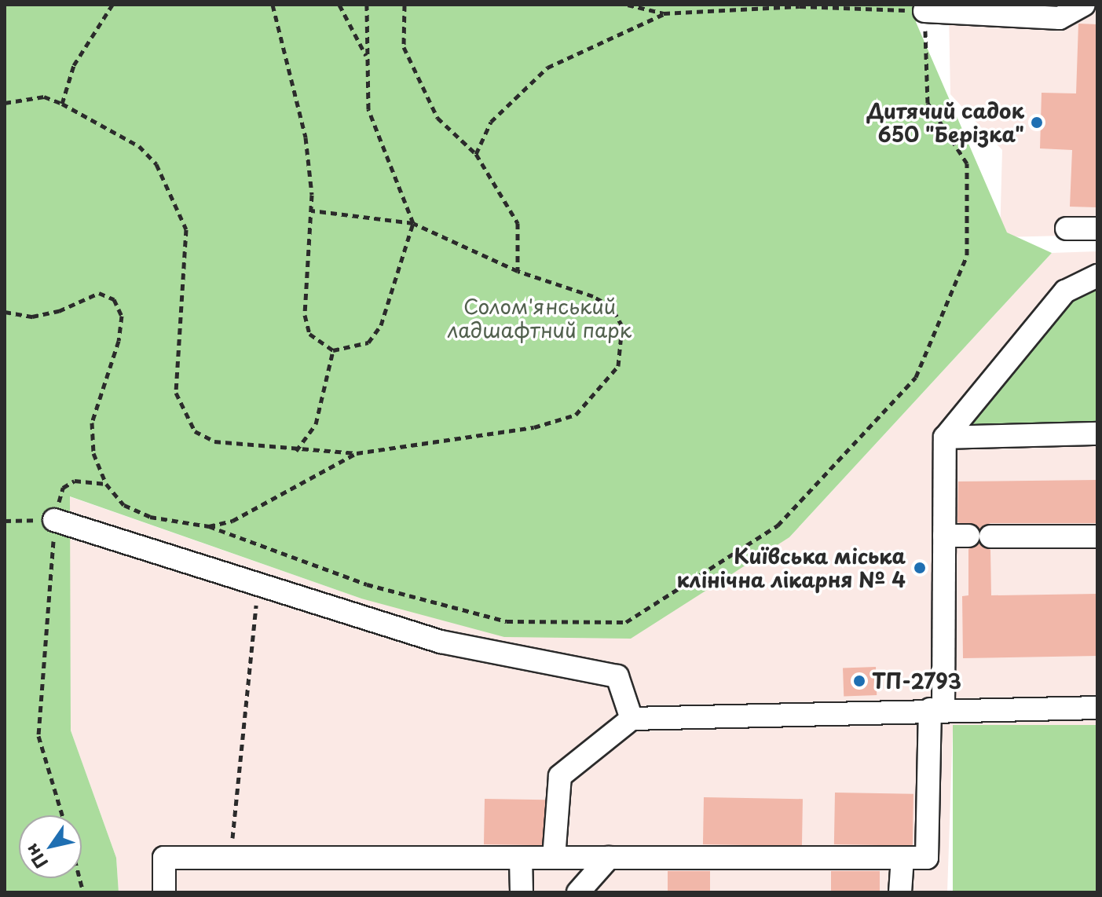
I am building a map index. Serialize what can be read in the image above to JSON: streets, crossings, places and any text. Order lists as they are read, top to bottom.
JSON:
{
  "parks": ["Солом'янський ладшафтний парк"],
  "places": ["Дитячий садок 650 \"Берізка\"", "Київська міська клінічна лікарня № 4", "ТП-2793"],
  "north": "bottom left"
}
